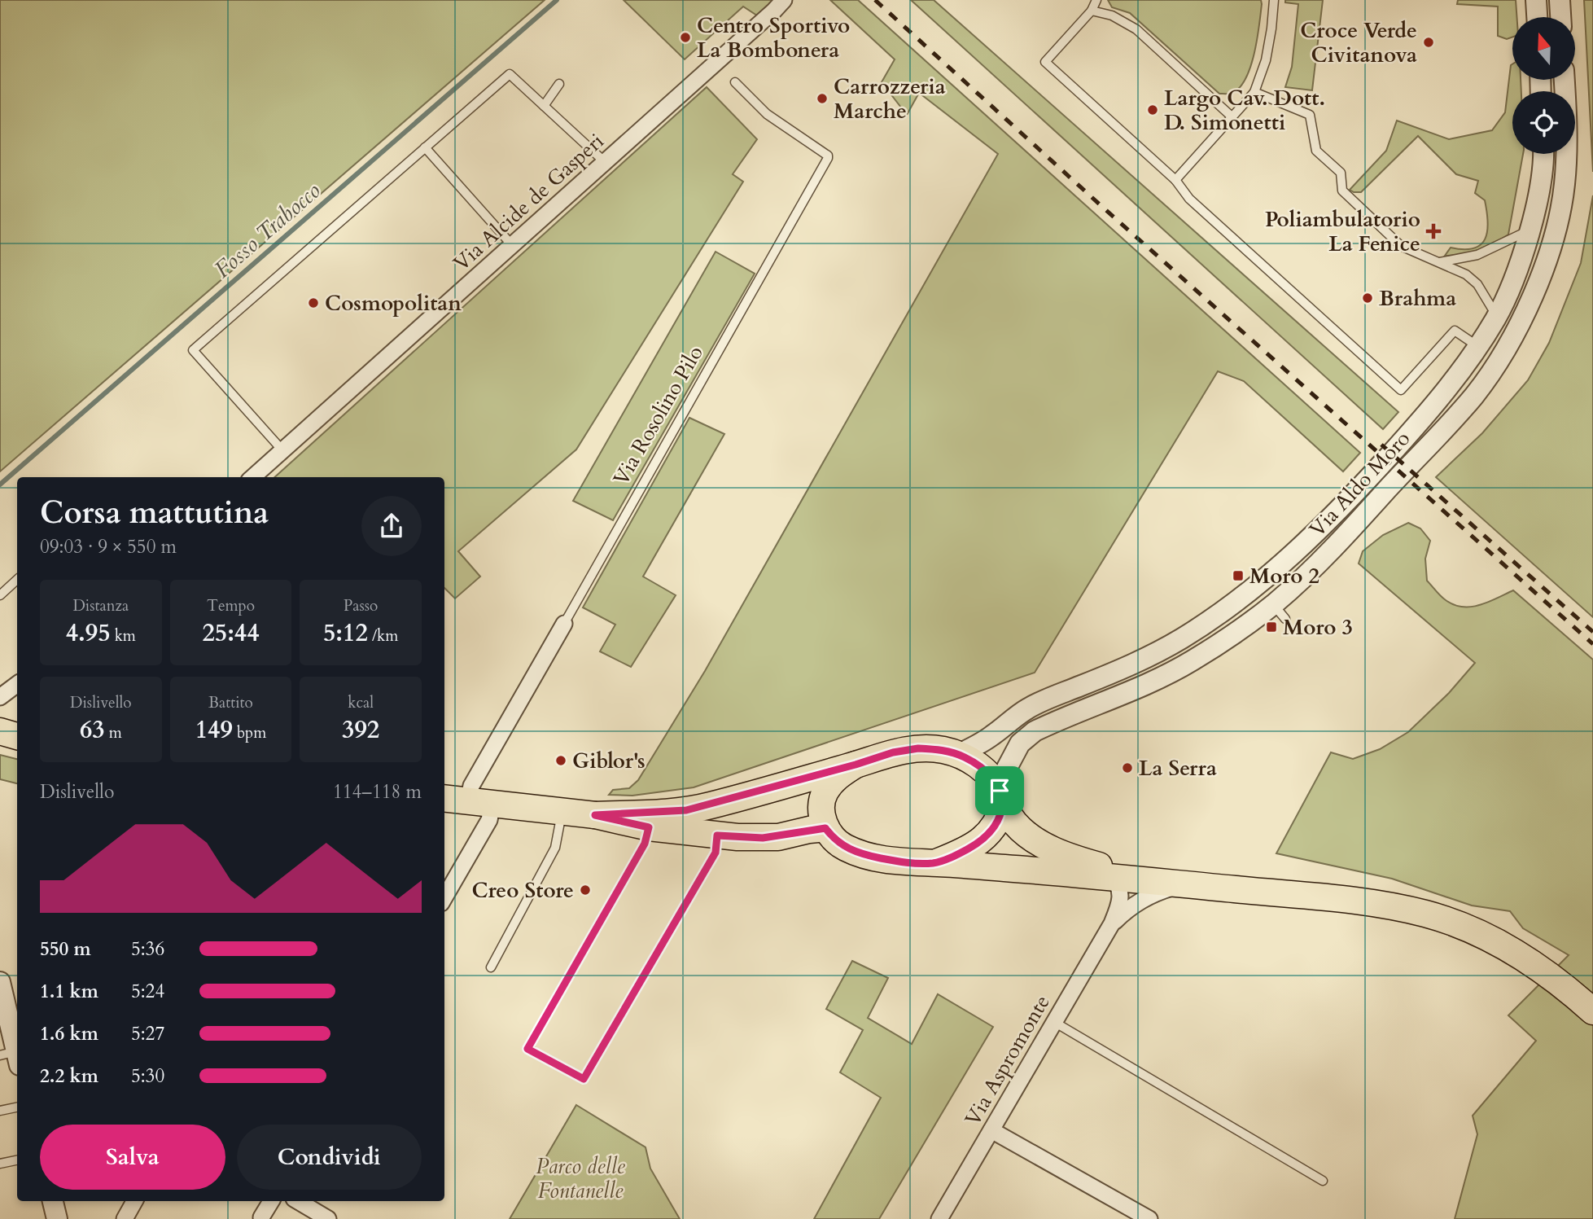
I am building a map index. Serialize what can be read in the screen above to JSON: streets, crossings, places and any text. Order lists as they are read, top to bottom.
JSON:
{
  "streets": {
    "street": [
      "Via Alcide de Gasperi",
      "Via Rosolino Pilo",
      "Via Aldo Moro",
      "Via Aspromonte"
    ]
  },
  "water": ["Fosso Trabocco"],
  "parks": ["Parco delle Fontanelle"],
  "places": {
    "other": [
      "Centro Sportivo La Bombonera",
      "Croce Verde Civitanova",
      "Carrozzeria Marche",
      "Largo Cav. Dott. D. Simonetti",
      "Brahma",
      "Cosmopolitan",
      "Giblor's",
      "La Serra",
      "Creo Store"
    ],
    "health": ["Poliambulatorio La Fenice"],
    "transit": ["Moro 2", "Moro 3"]
  },
  "north": "top",
  "page": {
    "heading": ["Corsa mattutina", "09:03 · 9 × 550 m"],
    "stats": [
      ["Distanza", "4.95 km"],
      ["Tempo", "25:44"],
      ["Passo", "5:12 /km"],
      ["Dislivello", "63 m"],
      ["Battito", "149 bpm"],
      ["kcal", "392"]
    ],
    "chart": ["Dislivello", "114–118 m"],
    "list": [
      {
        "name": "550 m",
        "note": "5:36"
      },
      {
        "name": "1.1 km",
        "note": "5:24"
      },
      {
        "name": "1.6 km",
        "note": "5:27"
      },
      {
        "name": "2.2 km",
        "note": "5:30"
      }
    ],
    "buttons": ["Salva", "Condividi"]
  }
}
